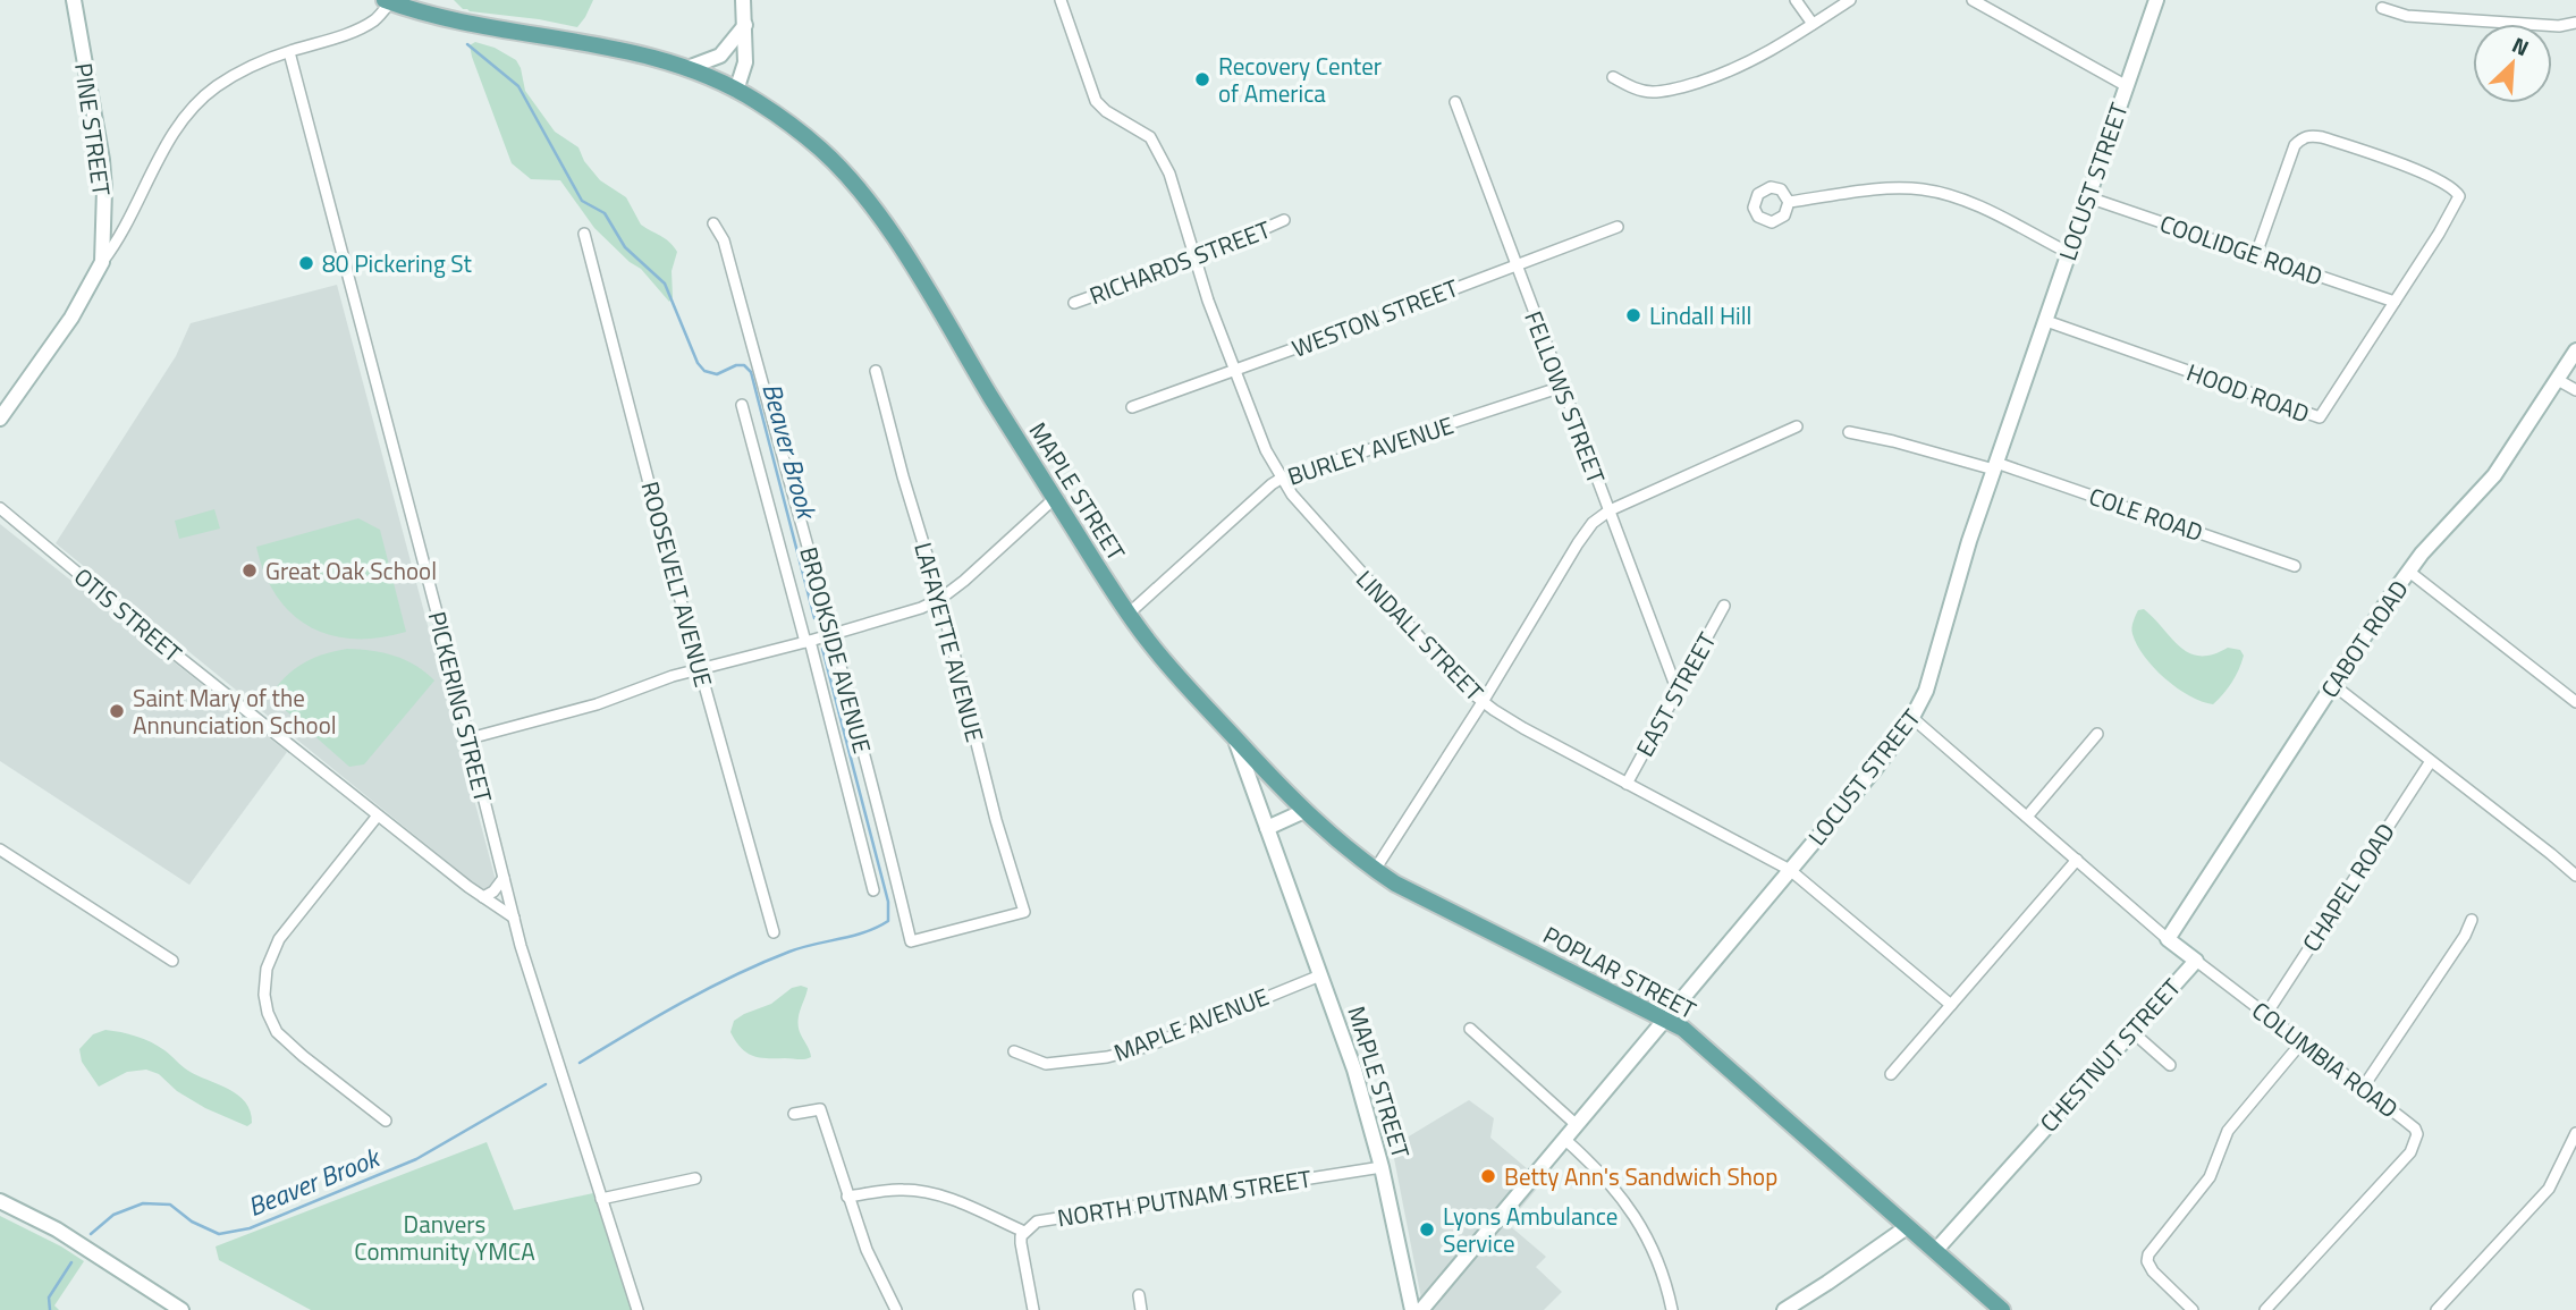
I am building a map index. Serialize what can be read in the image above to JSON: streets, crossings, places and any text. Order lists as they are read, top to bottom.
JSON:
{
  "streets": {
    "main road": [
      "PINE STREET",
      "LOCUST STREET",
      "MAPLE STREET",
      "CABOT ROAD",
      "POPLAR STREET",
      "CHESTNUT STREET"
    ],
    "street": [
      "COOLIDGE ROAD",
      "RICHARDS STREET",
      "WESTON STREET",
      "HOOD ROAD",
      "FELLOWS STREET",
      "BURLEY AVENUE",
      "COLE ROAD",
      "ROOSEVELT AVENUE",
      "OTIS STREET",
      "LINDALL STREET",
      "LAFAYETTE AVENUE",
      "BROOKSIDE AVENUE",
      "EAST STREET",
      "PICKERING STREET",
      "CHAPEL ROAD",
      "MAPLE AVENUE",
      "COLUMBIA ROAD",
      "NORTH PUTNAM STREET"
    ]
  },
  "crossings": [
    ["LOCUST STREET", "COOLIDGE ROAD"],
    ["LOCUST STREET", "HOOD ROAD"],
    ["LOCUST STREET", "COLE ROAD"],
    ["LOCUST STREET", "LINDALL STREET"],
    ["LOCUST STREET", "POPLAR STREET"],
    ["LOCUST STREET", "CHESTNUT STREET"],
    ["COOLIDGE ROAD", "HOOD ROAD"],
    ["RICHARDS STREET", "LINDALL STREET"],
    ["WESTON STREET", "FELLOWS STREET"],
    ["WESTON STREET", "LINDALL STREET"],
    ["FELLOWS STREET", "BURLEY AVENUE"],
    ["FELLOWS STREET", "EAST STREET"],
    ["BURLEY AVENUE", "MAPLE STREET"],
    ["BURLEY AVENUE", "LINDALL STREET"],
    ["MAPLE STREET", "POPLAR STREET"],
    ["MAPLE STREET", "MAPLE AVENUE"],
    ["MAPLE STREET", "NORTH PUTNAM STREET"],
    ["OTIS STREET", "PICKERING STREET"],
    ["LINDALL STREET", "EAST STREET"],
    ["CABOT ROAD", "CHESTNUT STREET"],
    ["LAFAYETTE AVENUE", "BROOKSIDE AVENUE"],
    ["CHAPEL ROAD", "COLUMBIA ROAD"],
    ["POPLAR STREET", "CHESTNUT STREET"],
    ["CHESTNUT STREET", "COLUMBIA ROAD"]
  ],
  "water": ["Beaver Brook"],
  "parks": ["Danvers Community YMCA"],
  "places": [
    "Recovery Center of America",
    "80 Pickering St",
    "Lindall Hill",
    "Great Oak School",
    "Saint Mary of the Annunciation School",
    "Betty Ann's Sandwich Shop",
    "Lyons Ambulance Service"
  ],
  "north": "top right"
}
